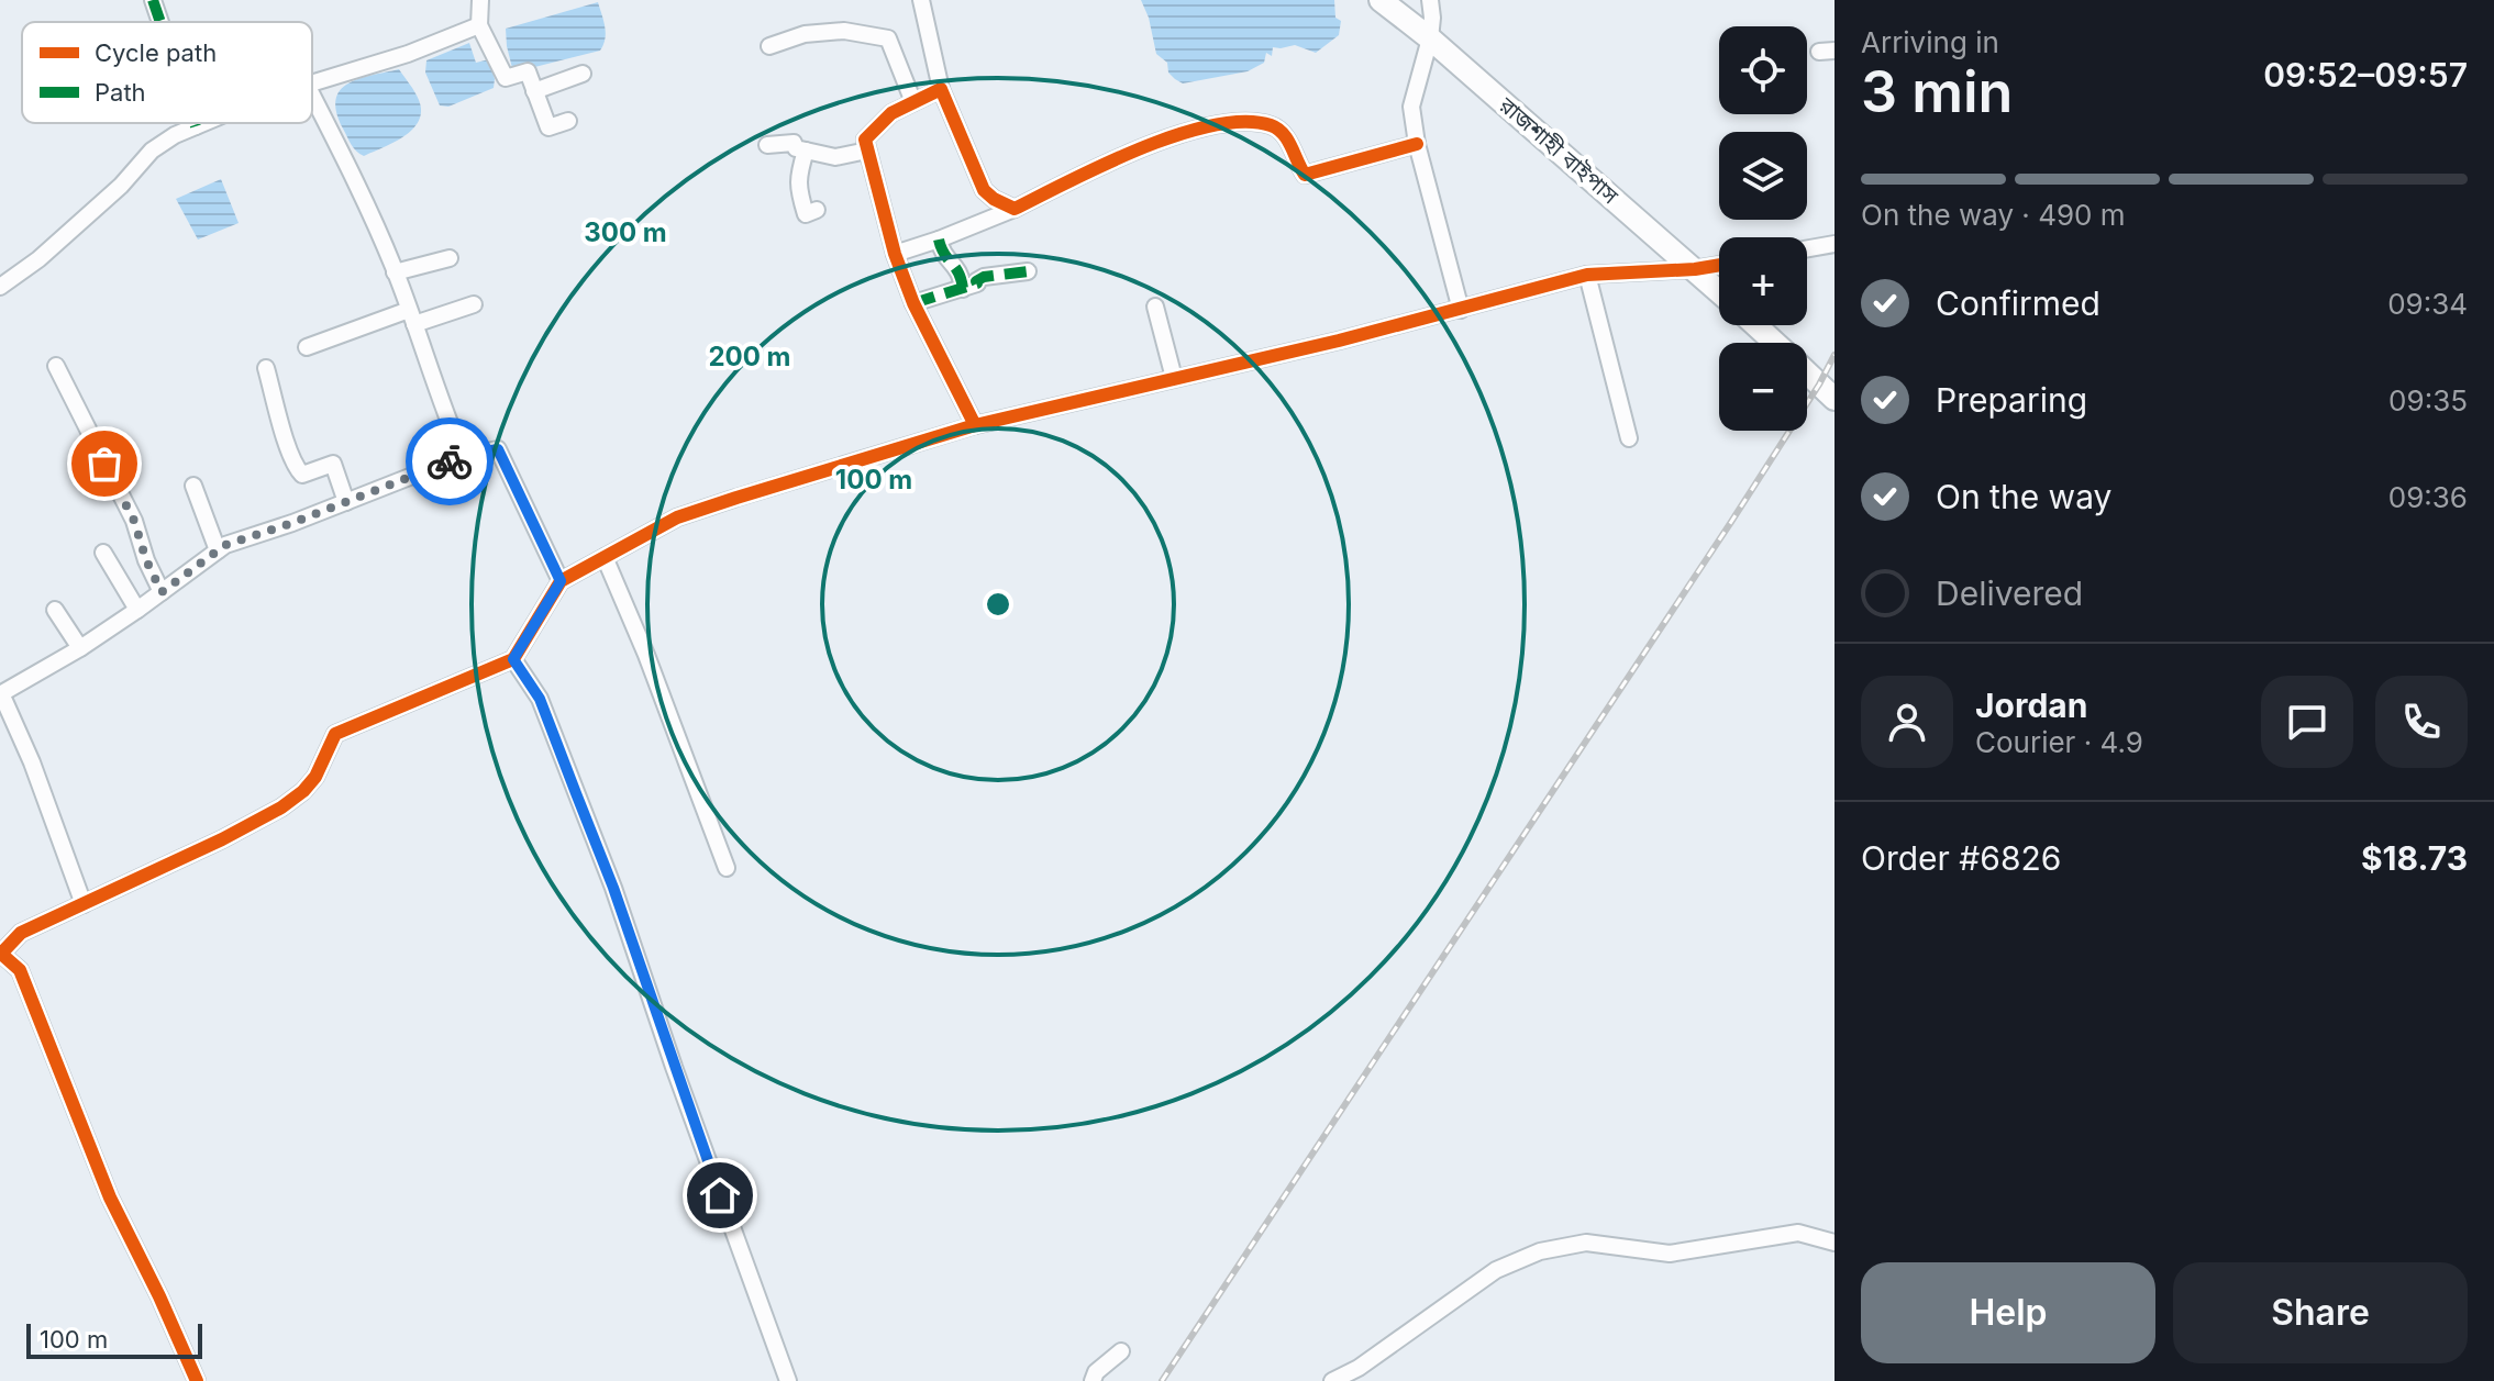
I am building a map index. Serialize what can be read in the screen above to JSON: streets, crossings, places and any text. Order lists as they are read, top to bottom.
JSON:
{
  "streets": {
    "highway": ["রাজশাহী বাইপাস"]
  },
  "legend": ["Cycle path", "Path"],
  "scale_bar": "100 m",
  "page": {
    "heading": ["3 min", "Arriving in", "09:52–09:57"],
    "panel": [
      "Jordan",
      "Courier · 4.9",
      "Order #6826",
      "$18.73"
    ],
    "map_buttons": ["+", "−"],
    "bar": "On the way · 490 m",
    "list": [
      ["Confirmed", "09:34"],
      ["Preparing", "09:35"],
      ["On the way", "09:36"],
      "Delivered"
    ],
    "buttons": ["Help", "Share"],
    "scale": "100 m"
  },
  "rings": ["300 m", "200 m", "100 m"]
}
